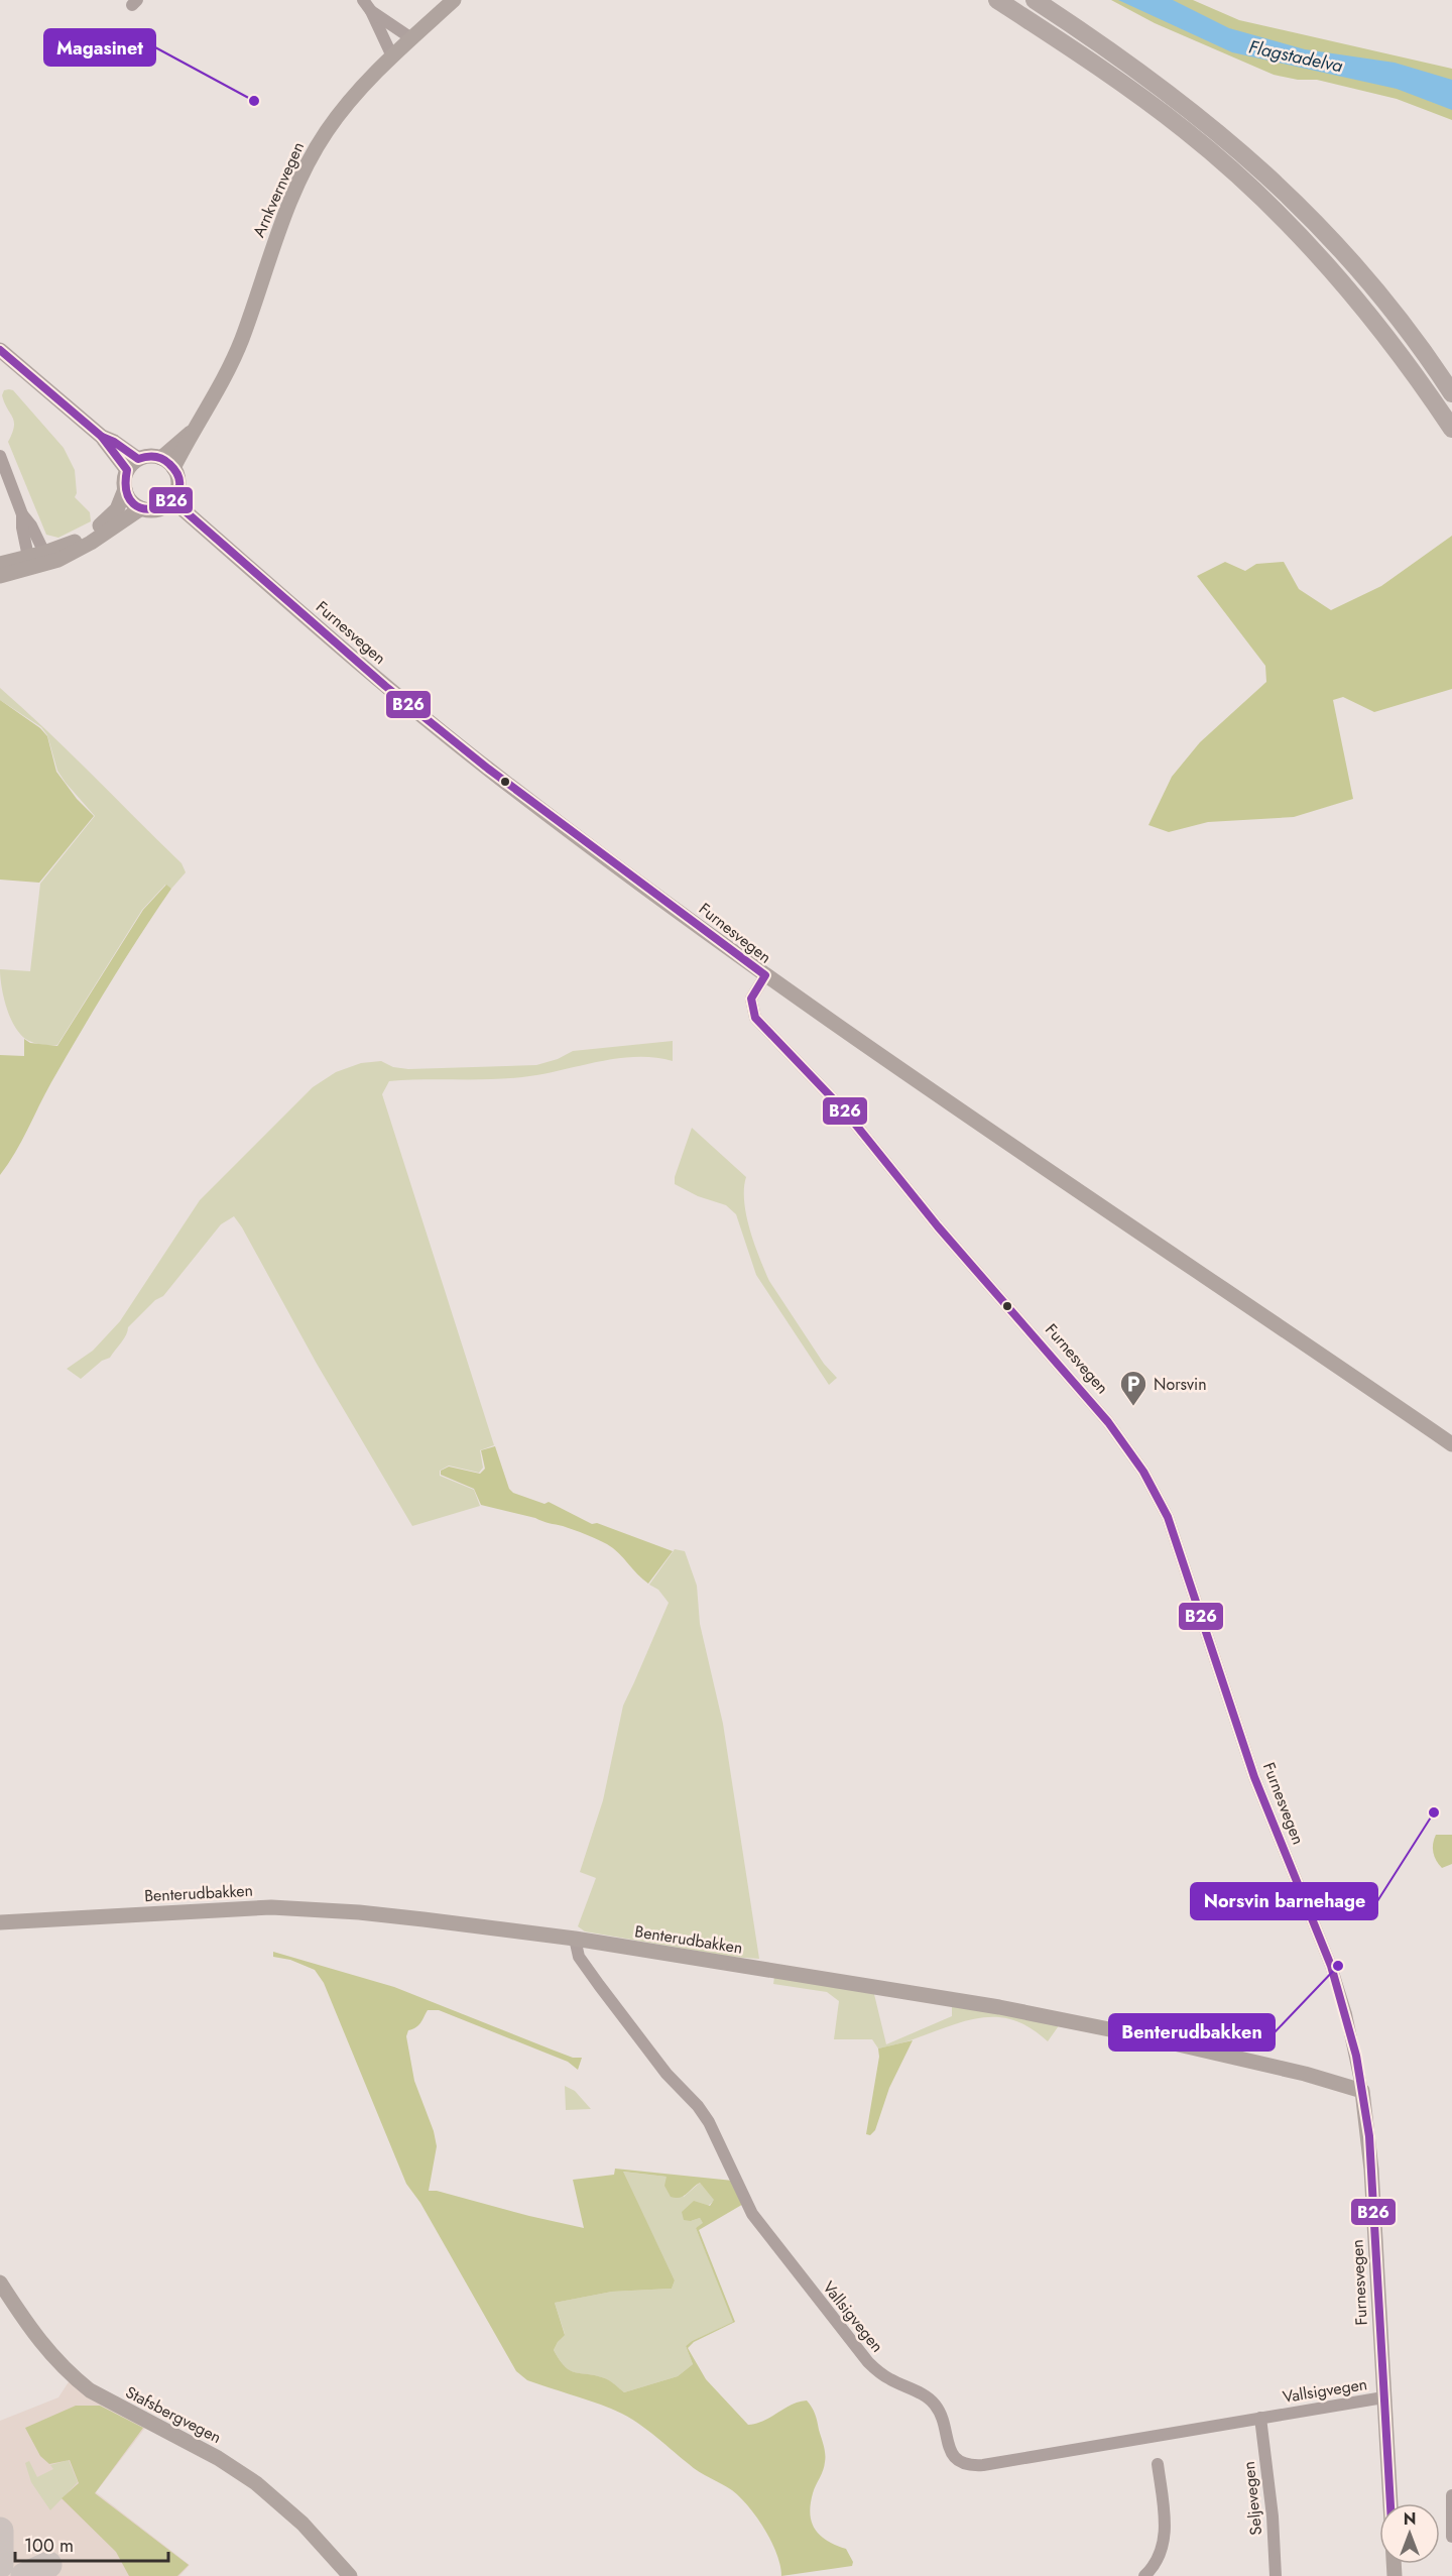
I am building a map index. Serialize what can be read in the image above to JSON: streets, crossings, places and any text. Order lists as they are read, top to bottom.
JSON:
{
  "streets": {
    "main road": [
      "Arnkvernvegen",
      "Furnesvegen",
      "Benterudbakken",
      "Stafsbergvegen"
    ],
    "street": ["Vallsigvegen", "Seljevegen"]
  },
  "crossings": [
    ["Arnkvernvegen", "Furnesvegen"],
    ["Furnesvegen", "Benterudbakken"],
    ["Furnesvegen", "Vallsigvegen"],
    ["Benterudbakken", "Vallsigvegen"],
    ["Vallsigvegen", "Seljevegen"]
  ],
  "water": ["Flagstadelva"],
  "places": {
    "other": ["Magasinet", "Norsvin barnehage", "Benterudbakken"],
    "parking": ["Norsvin"]
  },
  "lines": ["transit line B26"],
  "scale_bar": "100 m",
  "north": "top"
}
